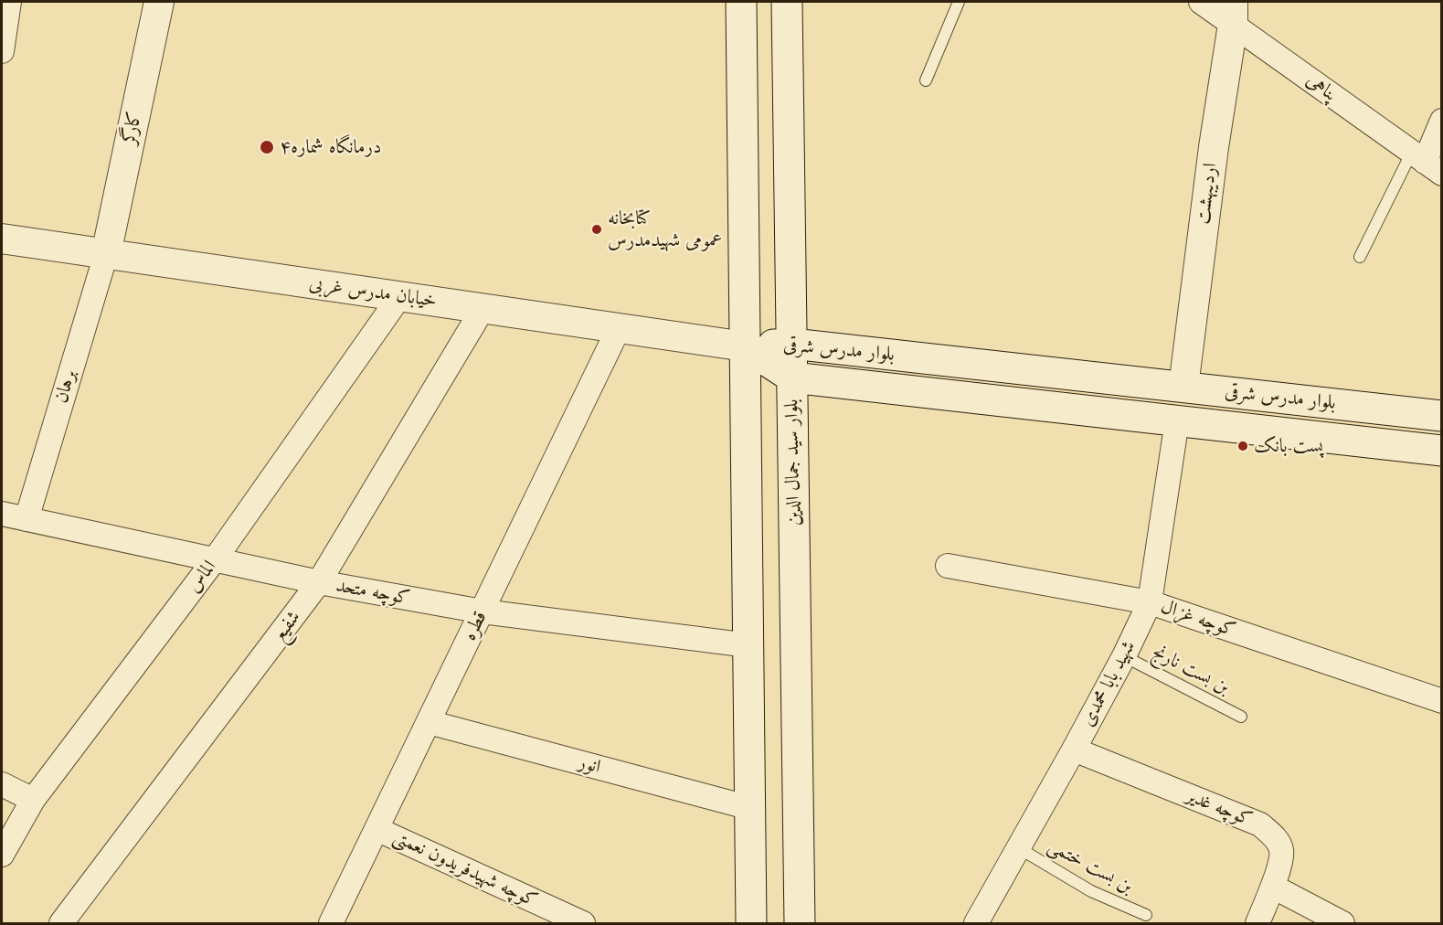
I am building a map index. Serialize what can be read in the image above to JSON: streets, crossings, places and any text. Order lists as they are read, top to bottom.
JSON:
{
  "streets": {
    "main road": ["بلوار مدرس شرقی", "بلوار سید جمال الدین"],
    "street": [
      "پناهی",
      "کارگر",
      "اردیبهشت",
      "خیابان مدرس غربی",
      "برهان",
      "الماس",
      "کوچه متحد",
      "کوچه غزال",
      "شفیع",
      "قطره",
      "شهید بابا محمدی",
      "انور",
      "کوچه غدیر",
      "کوچه شهیدفریدون نعمتی"
    ],
    "lane": ["بن بست نارنج", "بن بست ختمی"]
  },
  "crossings": [
    ["پناهی", "اردیبهشت"],
    ["کارگر", "خیابان مدرس غربی"],
    ["کارگر", "برهان"],
    ["اردیبهشت", "بلوار مدرس شرقی"],
    ["خیابان مدرس غربی", "بلوار مدرس شرقی"],
    ["خیابان مدرس غربی", "برهان"],
    ["خیابان مدرس غربی", "الماس"],
    ["خیابان مدرس غربی", "شفیع"],
    ["خیابان مدرس غربی", "قطره"],
    ["بلوار مدرس شرقی", "بلوار سید جمال الدین"],
    ["بلوار مدرس شرقی", "شهید بابا محمدی"],
    ["برهان", "کوچه متحد"],
    ["الماس", "کوچه متحد"],
    ["کوچه متحد", "شفیع"],
    ["کوچه متحد", "قطره"],
    ["کوچه غزال", "شهید بابا محمدی"],
    ["قطره", "انور"],
    ["قطره", "کوچه شهیدفریدون نعمتی"],
    ["بن بست نارنج", "شهید بابا محمدی"],
    ["شهید بابا محمدی", "کوچه غدیر"],
    ["شهید بابا محمدی", "بن بست ختمی"]
  ],
  "places": ["درمانگاه شماره۴", "کتابخانه عمومی شهیدمدرس", "پست بانک"]
}
